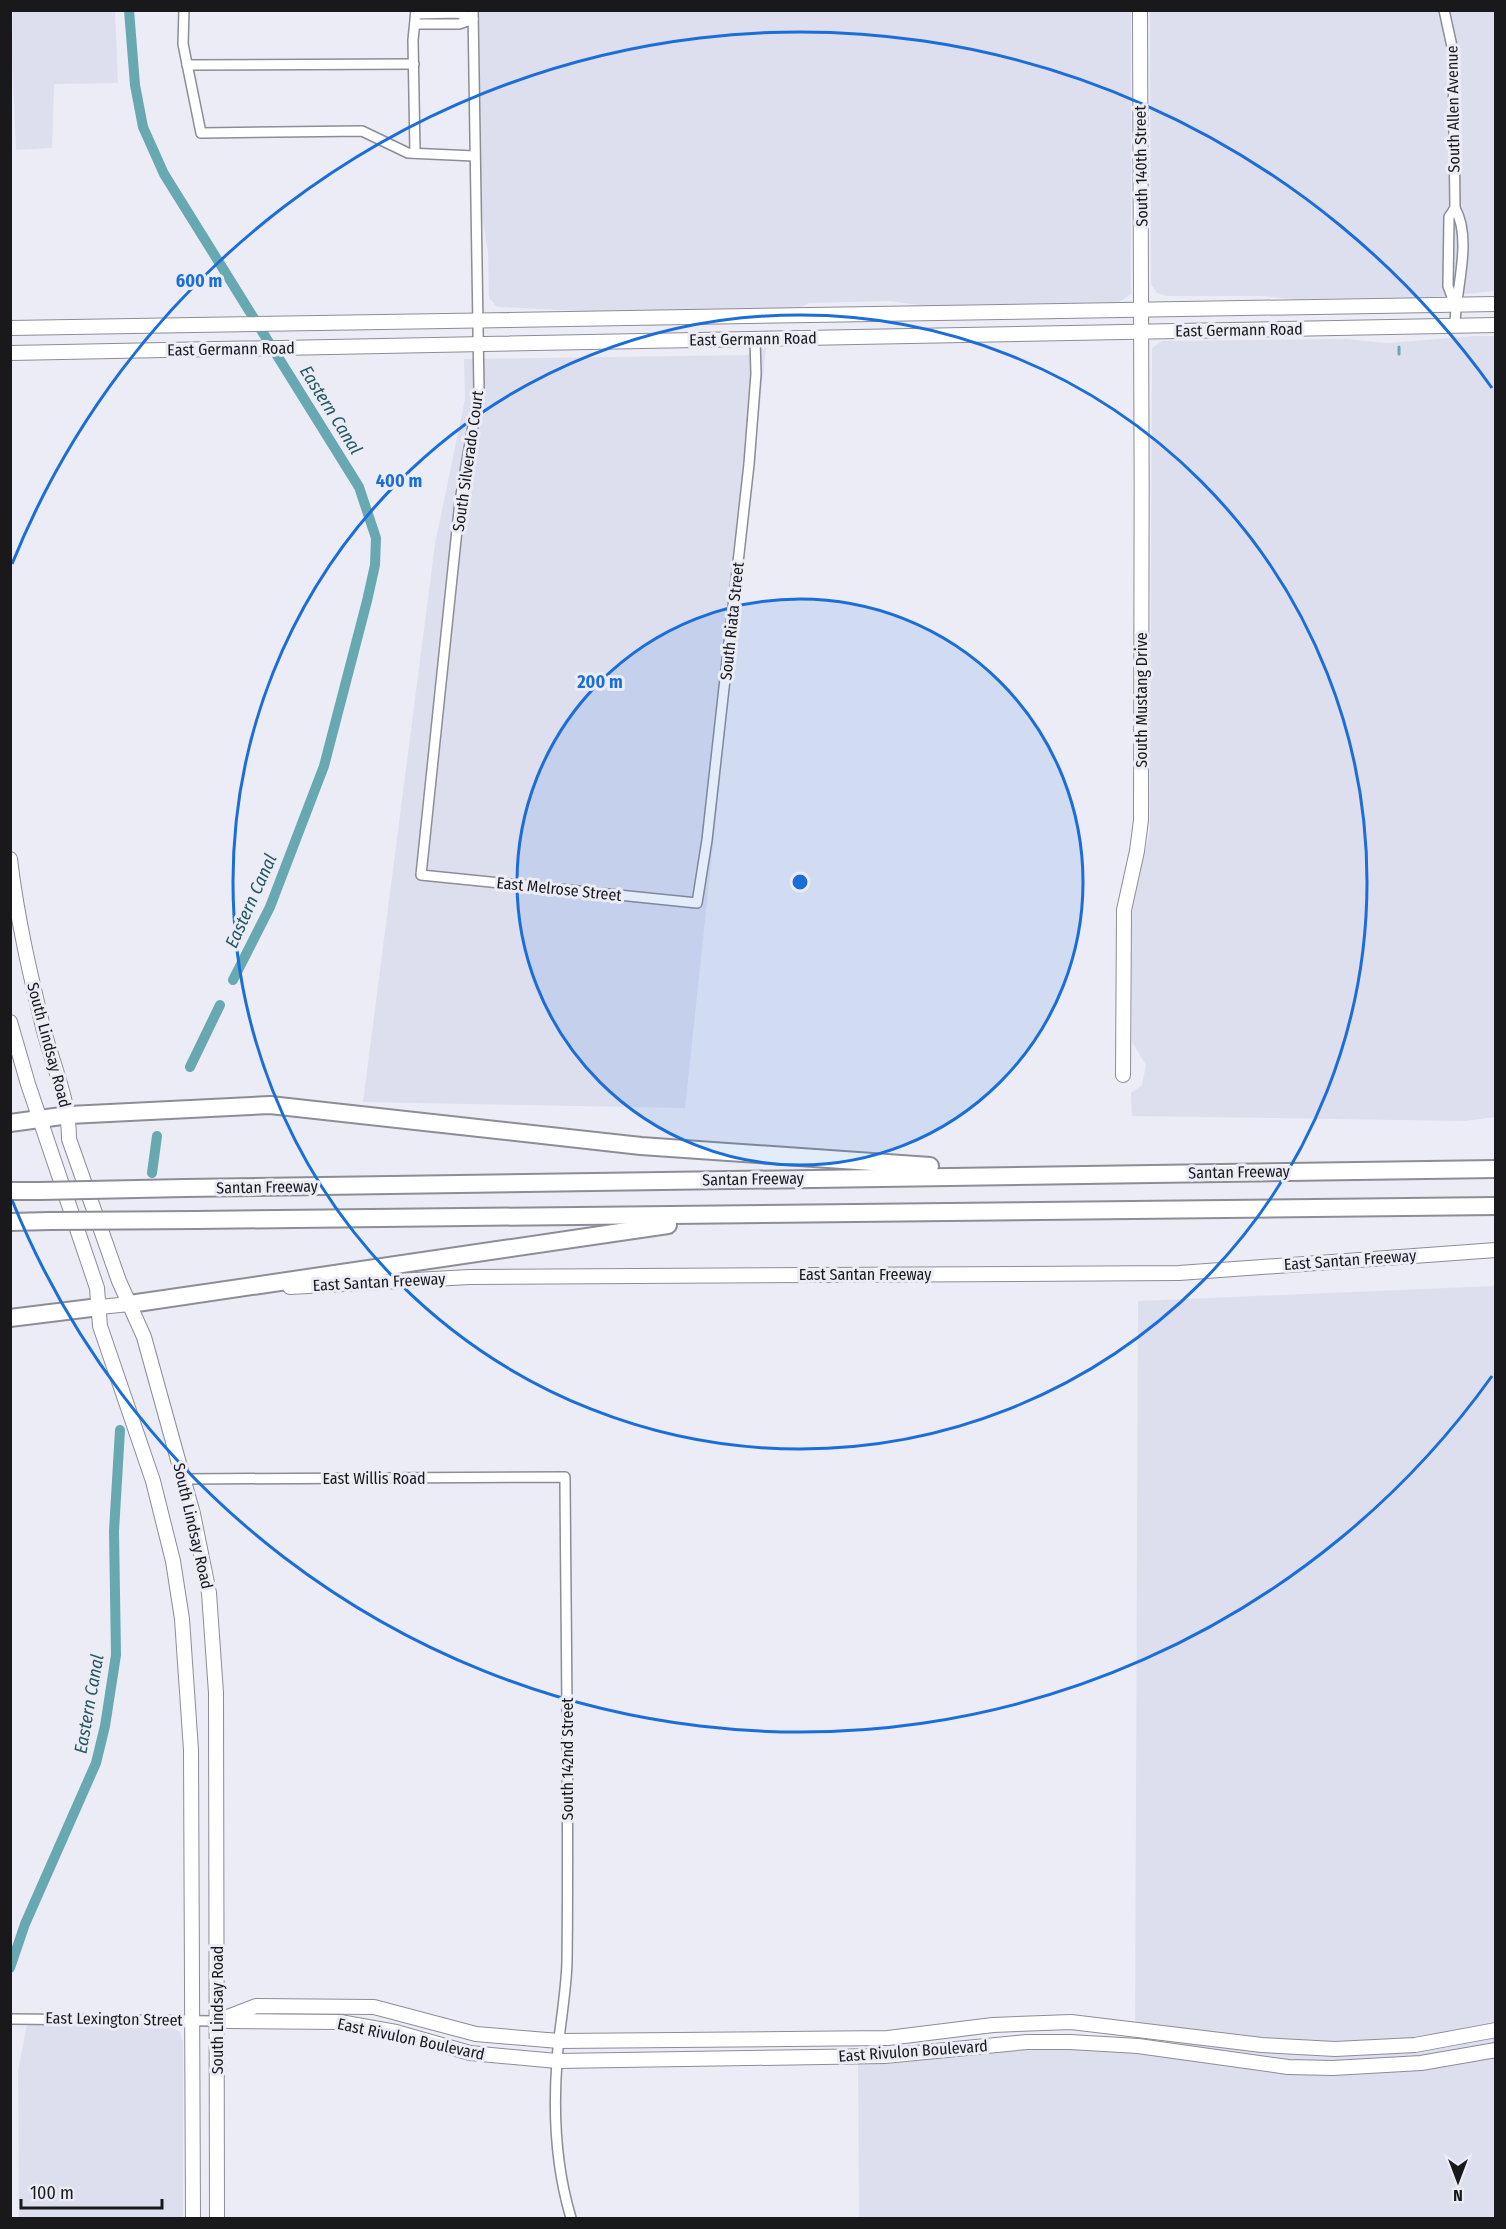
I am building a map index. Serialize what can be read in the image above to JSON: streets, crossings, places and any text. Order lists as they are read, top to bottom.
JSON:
{
  "streets": {
    "highway": ["Santan Freeway"],
    "main road": [
      "South 140th Street",
      "East Germann Road",
      "South Mustang Drive",
      "South Lindsay Road",
      "East Santan Freeway",
      "East Rivulon Boulevard"
    ],
    "street": [
      "South Allen Avenue",
      "South Silverado Court",
      "South Riata Street",
      "East Melrose Street",
      "East Willis Road",
      "South 142nd Street",
      "East Lexington Street"
    ]
  },
  "crossings": [
    ["South Allen Avenue", "East Germann Road"],
    ["South 140th Street", "East Germann Road"],
    ["South 140th Street", "South Mustang Drive"],
    ["East Germann Road", "South Silverado Court"],
    ["East Germann Road", "South Riata Street"],
    ["East Germann Road", "South Mustang Drive"],
    ["South Silverado Court", "East Melrose Street"],
    ["South Riata Street", "East Melrose Street"],
    ["South Lindsay Road", "East Willis Road"],
    ["South Lindsay Road", "East Lexington Street"],
    ["South Lindsay Road", "East Rivulon Boulevard"],
    ["East Willis Road", "South 142nd Street"],
    ["South 142nd Street", "East Rivulon Boulevard"],
    ["East Lexington Street", "East Rivulon Boulevard"]
  ],
  "water": ["Eastern Canal"],
  "scale_bar": "100 m",
  "north": "bottom",
  "rings": ["600 m", "400 m", "200 m"]
}
